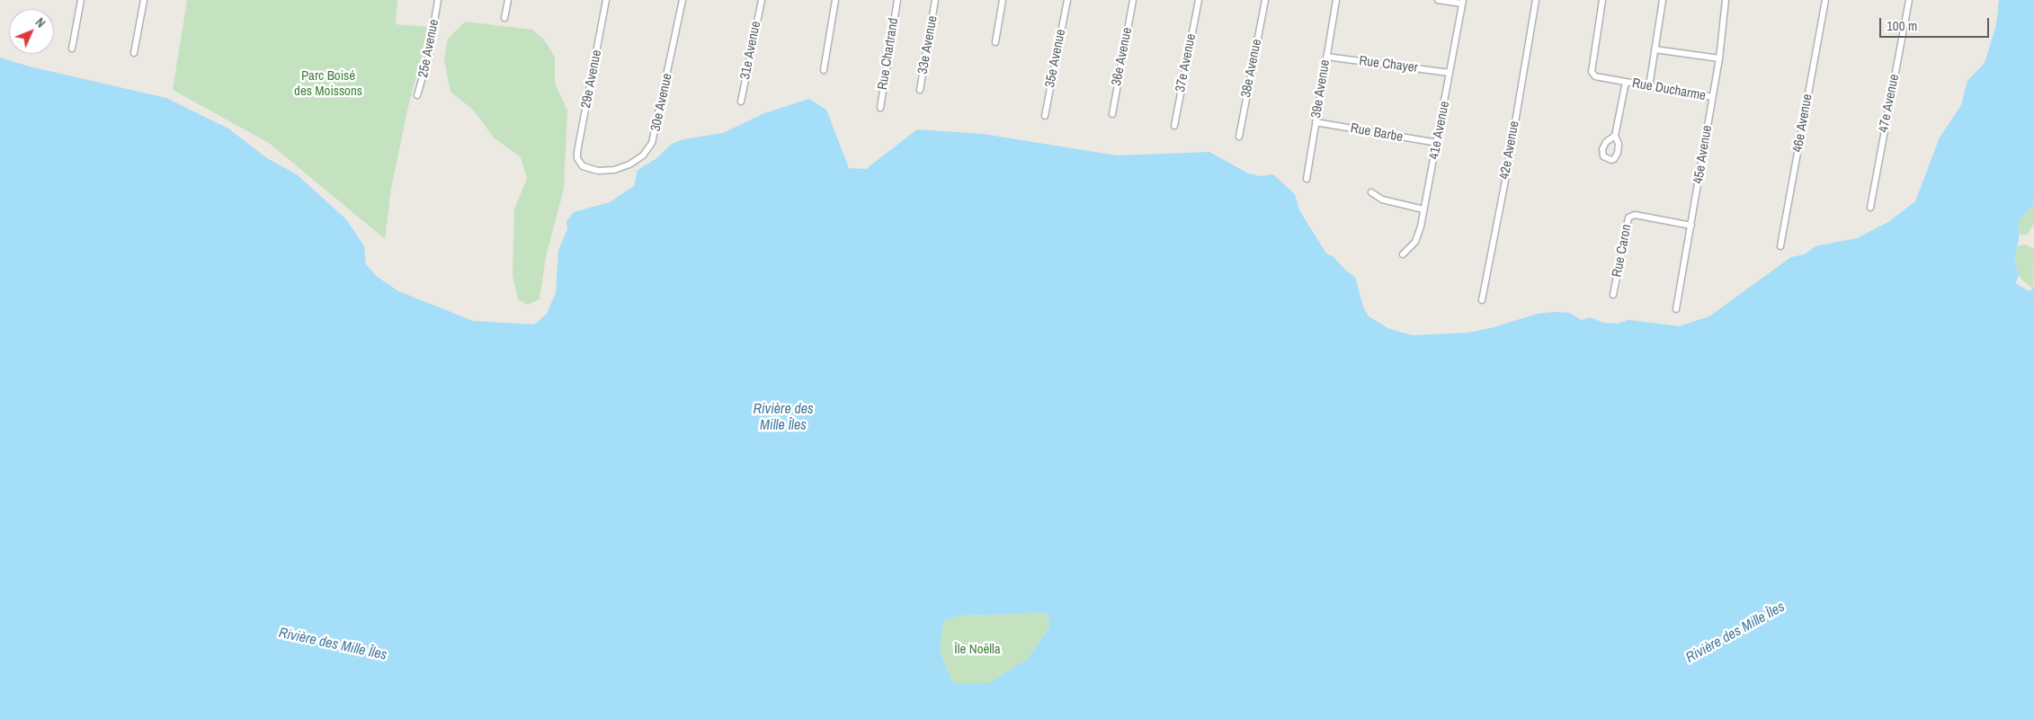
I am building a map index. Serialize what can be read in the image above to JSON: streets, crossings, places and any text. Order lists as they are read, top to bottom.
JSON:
{
  "streets": {
    "street": [
      "33e Avenue",
      "25e Avenue",
      "31e Avenue",
      "Rue Chartrand",
      "36e Avenue",
      "35e Avenue",
      "37e Avenue",
      "Rue Chayer",
      "38e Avenue",
      "29e Avenue",
      "39e Avenue",
      "Rue Ducharme",
      "30e Avenue",
      "47e Avenue",
      "46e Avenue",
      "41e Avenue",
      "Rue Barbe",
      "42e Avenue",
      "45e Avenue",
      "Rue Caron"
    ]
  },
  "crossings": [
    ["Rue Chayer", "39e Avenue"],
    ["Rue Chayer", "41e Avenue"],
    ["29e Avenue", "30e Avenue"],
    ["39e Avenue", "Rue Barbe"],
    ["Rue Ducharme", "45e Avenue"],
    ["41e Avenue", "Rue Barbe"],
    ["45e Avenue", "Rue Caron"]
  ],
  "water": ["Rivière des Mille Îles"],
  "parks": ["Parc Boisé des Moissons", "Île Noëlla"],
  "scale_bar": "100 m",
  "north": "top right"
}
